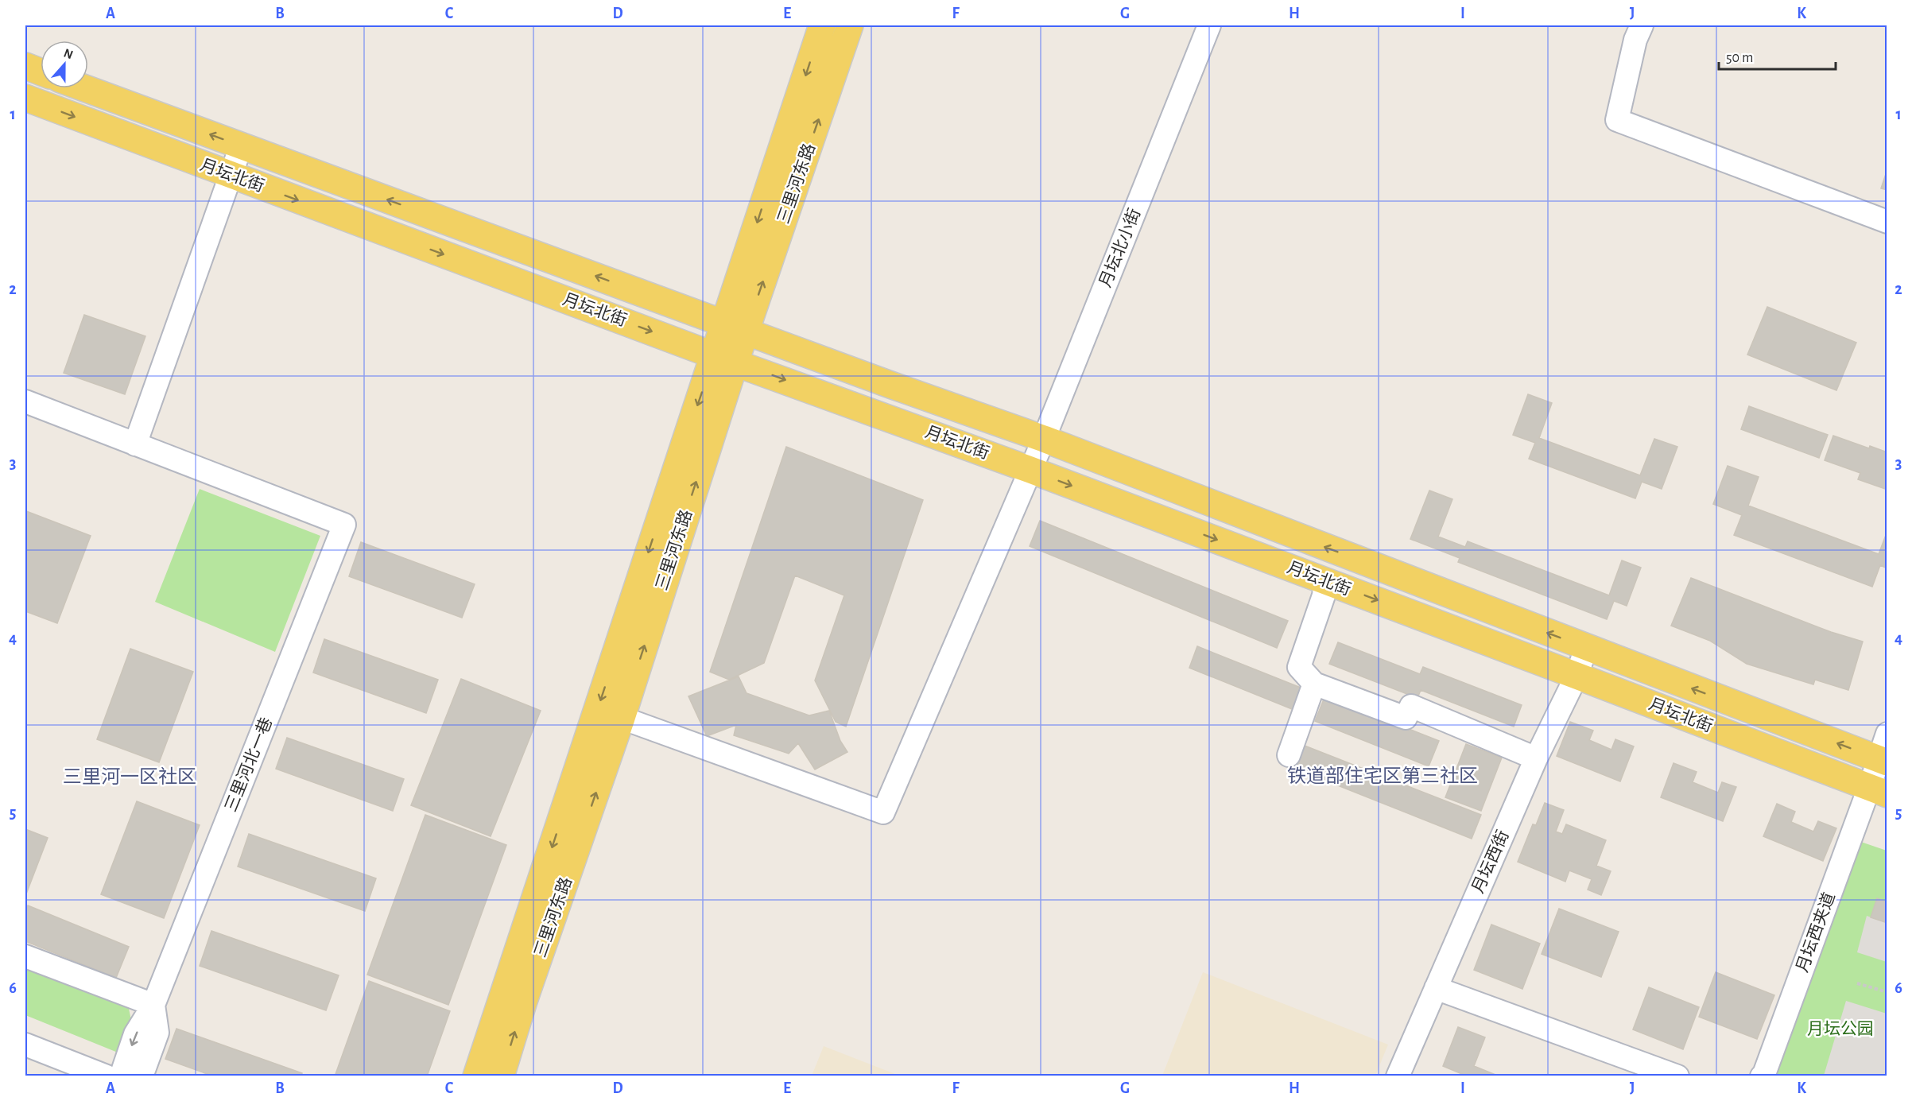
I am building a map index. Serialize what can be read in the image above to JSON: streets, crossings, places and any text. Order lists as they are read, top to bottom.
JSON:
{
  "streets": {
    "main road": ["月坛北街", "三里河东路"],
    "street": [
      "月坛北小街",
      "三里河北一巷",
      "月坛西街",
      "月坛西夹道"
    ]
  },
  "crossings": [
    ["月坛北街", "三里河东路"],
    ["月坛北街", "月坛北小街"],
    ["月坛北街", "月坛西街"],
    ["月坛北街", "月坛西夹道"],
    ["三里河东路", "月坛北小街"]
  ],
  "districts": ["铁道部住宅区第三社区", "三里河一区社区"],
  "parks": ["月坛公园"],
  "scale_bar": "50 m",
  "north": "top",
  "grid": {
    "columns": [
      "A",
      "B",
      "C",
      "D",
      "E",
      "F",
      "G",
      "H",
      "I",
      "J",
      "K"
    ],
    "rows": [
      "1",
      "2",
      "3",
      "4",
      "5",
      "6"
    ]
  }
}
